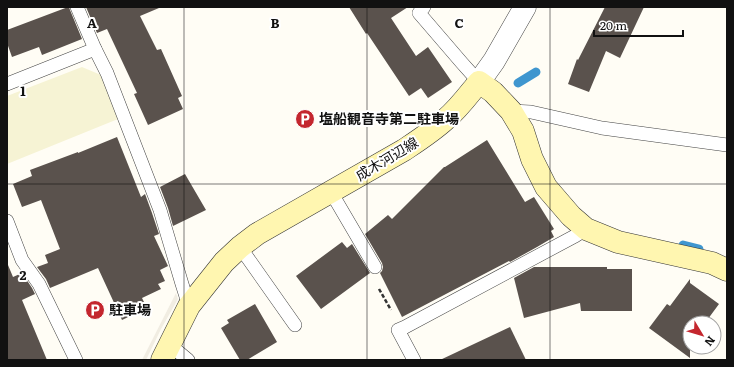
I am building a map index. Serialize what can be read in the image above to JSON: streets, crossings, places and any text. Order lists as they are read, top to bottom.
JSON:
{
  "streets": {
    "main road": ["成木河辺線"]
  },
  "places": {
    "parking": ["塩船観音寺第二駐車場", "駐車場"]
  },
  "scale_bar": "20 m",
  "north": "bottom right",
  "grid": {
    "columns": ["A", "B", "C"],
    "rows": ["1", "2"]
  }
}
